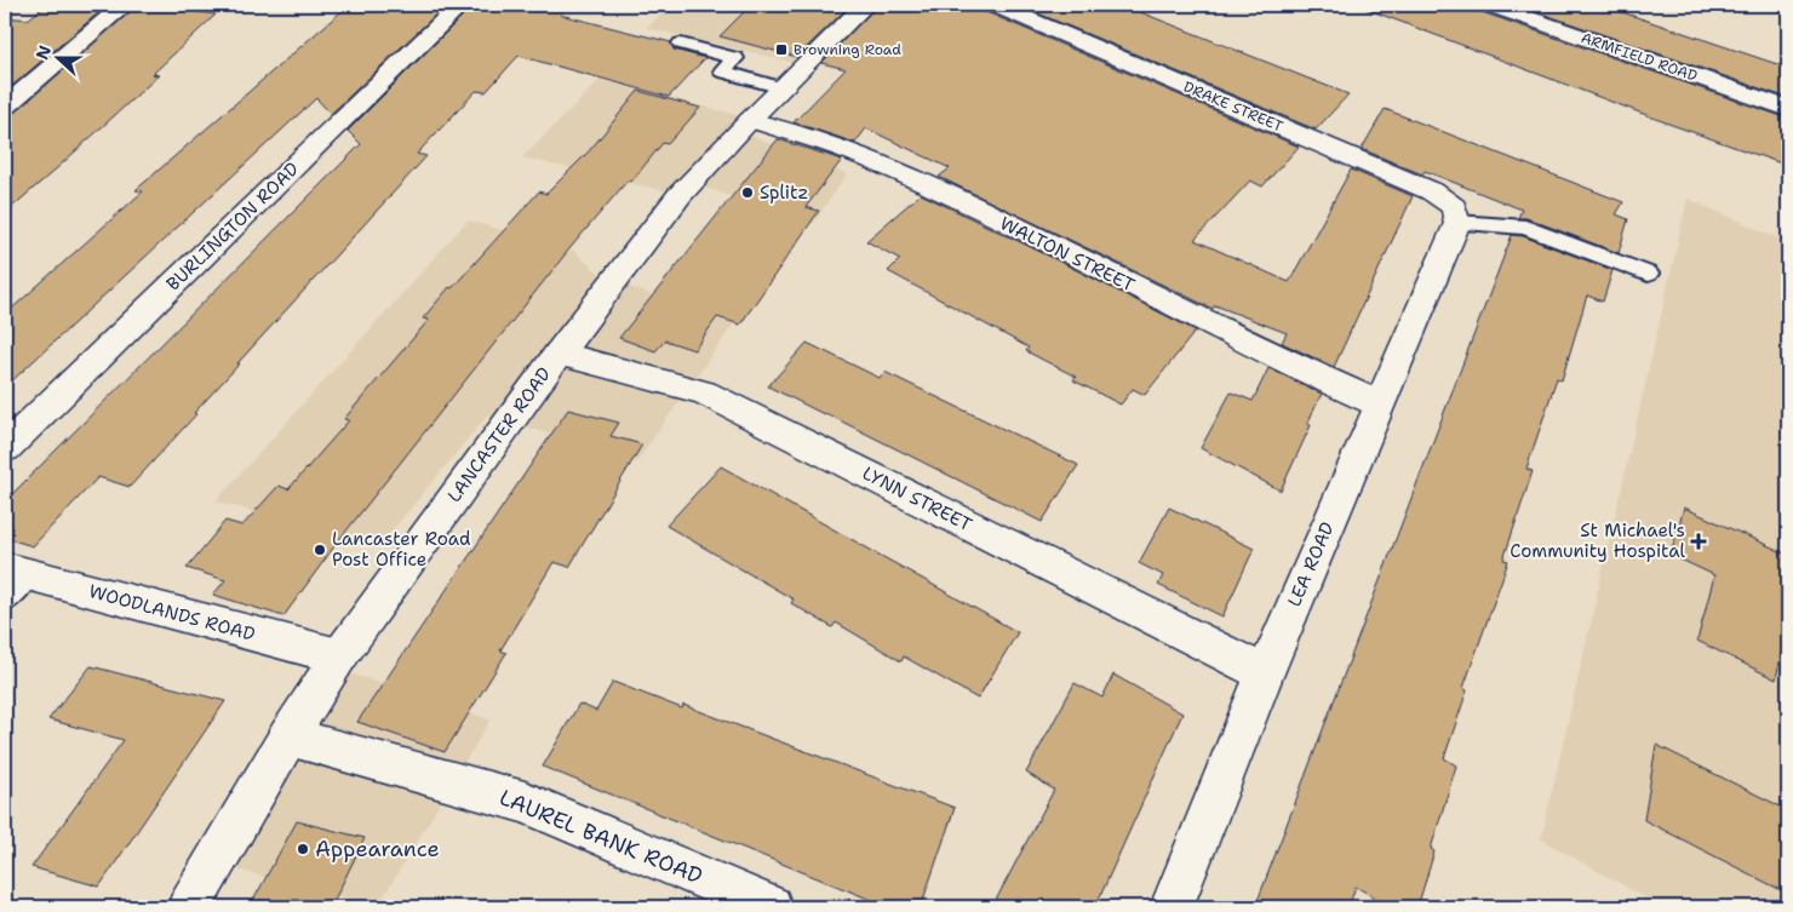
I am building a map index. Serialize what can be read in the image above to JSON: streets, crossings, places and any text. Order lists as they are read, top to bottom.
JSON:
{
  "streets": {
    "street": [
      "ARMFIELD ROAD",
      "DRAKE STREET",
      "BURLINGTON ROAD",
      "WALTON STREET",
      "LANCASTER ROAD",
      "LYNN STREET",
      "LEA ROAD",
      "WOODLANDS ROAD",
      "LAUREL BANK ROAD"
    ]
  },
  "crossings": [
    ["DRAKE STREET", "LEA ROAD"],
    ["WALTON STREET", "LANCASTER ROAD"],
    ["WALTON STREET", "LEA ROAD"],
    ["LANCASTER ROAD", "LYNN STREET"],
    ["LANCASTER ROAD", "WOODLANDS ROAD"],
    ["LANCASTER ROAD", "LAUREL BANK ROAD"],
    ["LYNN STREET", "LEA ROAD"]
  ],
  "places": {
    "transit": ["Browning Road"],
    "other": ["Splitz", "Lancaster Road Post Office", "Appearance"],
    "health": ["St Michael's Community Hospital"]
  },
  "north": "left"
}
